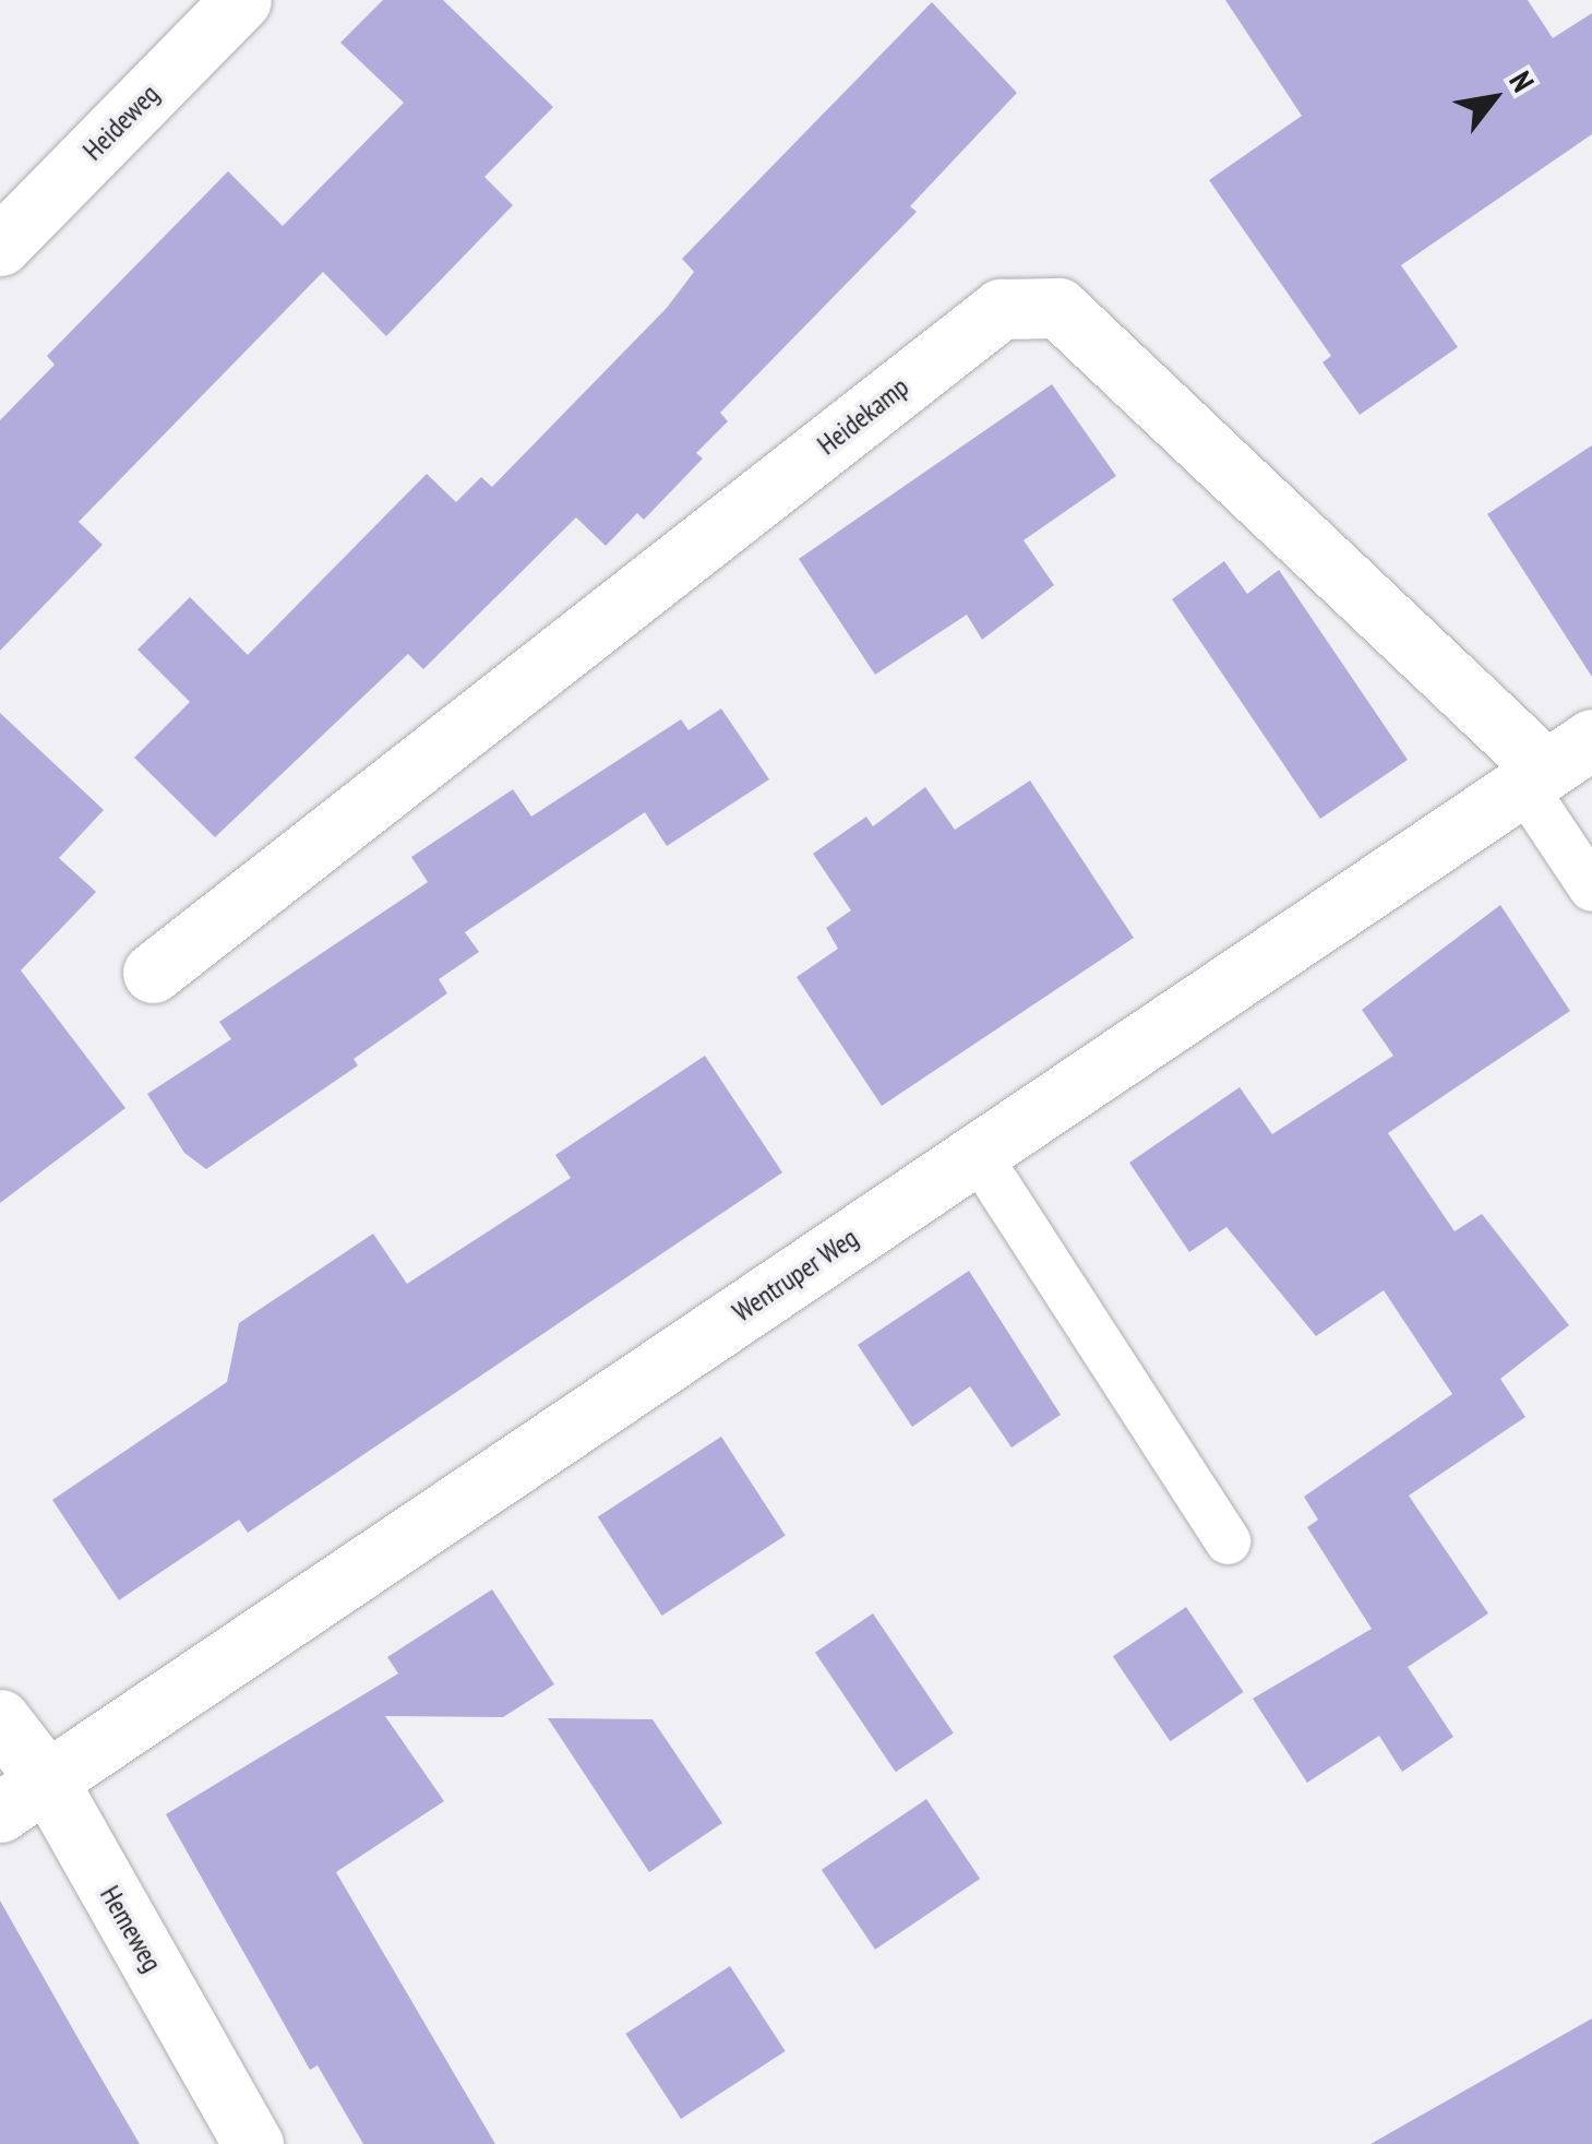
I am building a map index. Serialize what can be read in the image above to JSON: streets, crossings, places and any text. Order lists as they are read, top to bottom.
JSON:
{
  "streets": {
    "street": [
      "Heideweg",
      "Heidekamp",
      "Wentruper Weg",
      "Hemeweg"
    ]
  },
  "crossings": [
    ["Heidekamp", "Wentruper Weg"],
    ["Wentruper Weg", "Hemeweg"]
  ],
  "north": "top right"
}
